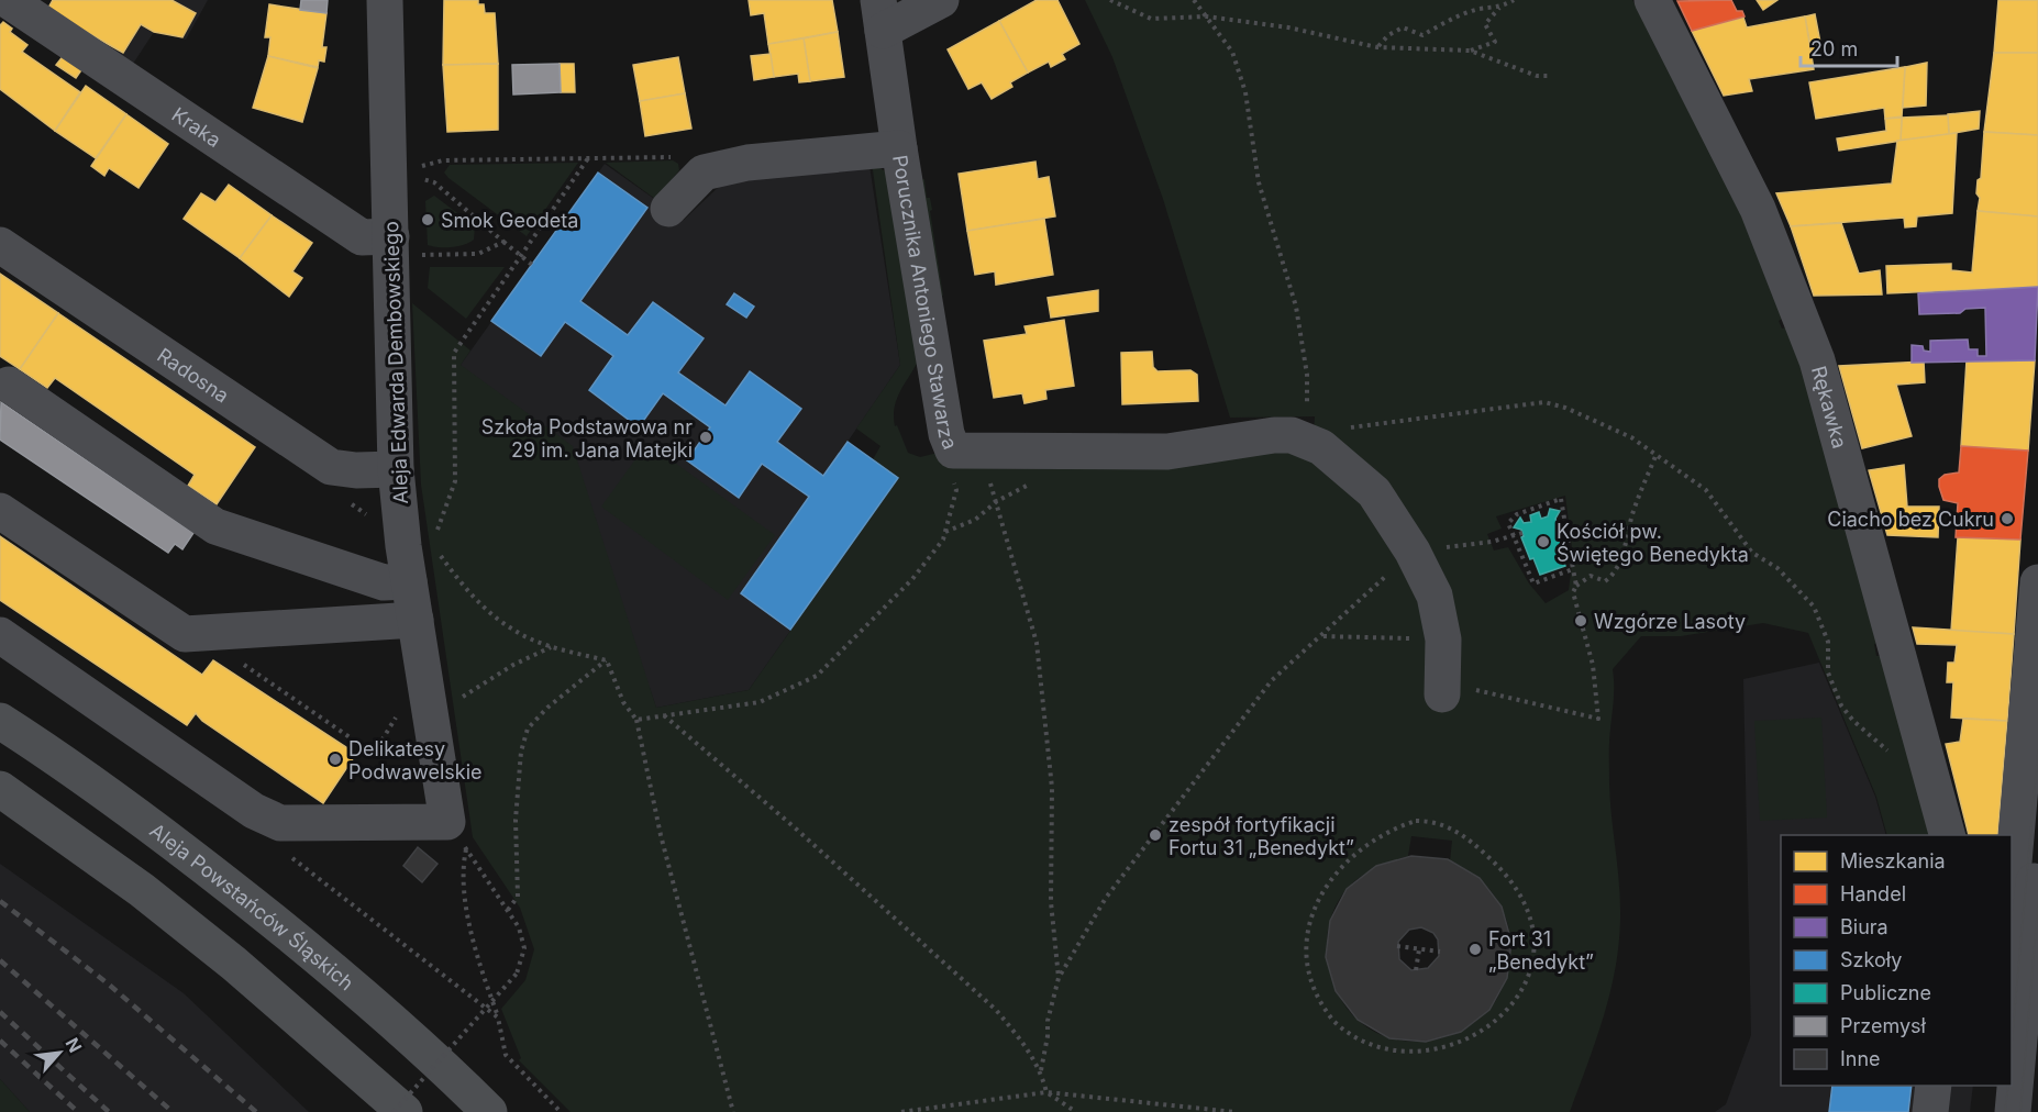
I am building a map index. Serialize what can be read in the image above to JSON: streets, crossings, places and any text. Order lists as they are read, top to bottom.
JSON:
{
  "streets": {
    "main road": ["Aleja Powstańców Śląskich"],
    "street": [
      "Kraka",
      "Porucznika Antoniego Stawarza",
      "Aleja Edwarda Dembowskiego",
      "Radosna",
      "Rękawka"
    ]
  },
  "crossings": [
    ["Kraka", "Aleja Edwarda Dembowskiego"],
    ["Aleja Edwarda Dembowskiego", "Radosna"]
  ],
  "places": [
    "Smok Geodeta",
    "Szkoła Podstawowa nr 29 im. Jana Matejki",
    "Ciacho bez Cukru",
    "Kościół pw. Świętego Benedykta",
    "Wzgórze Lasoty",
    "Delikatesy Podwawelskie",
    "zespół fortyfikacji Fortu 31 „Benedykt”",
    "Fort 31 „Benedykt”"
  ],
  "legend": [
    "Mieszkania",
    "Handel",
    "Biura",
    "Szkoły",
    "Publiczne",
    "Przemysł",
    "Inne"
  ],
  "scale_bar": "20 m",
  "north": "top right"
}
